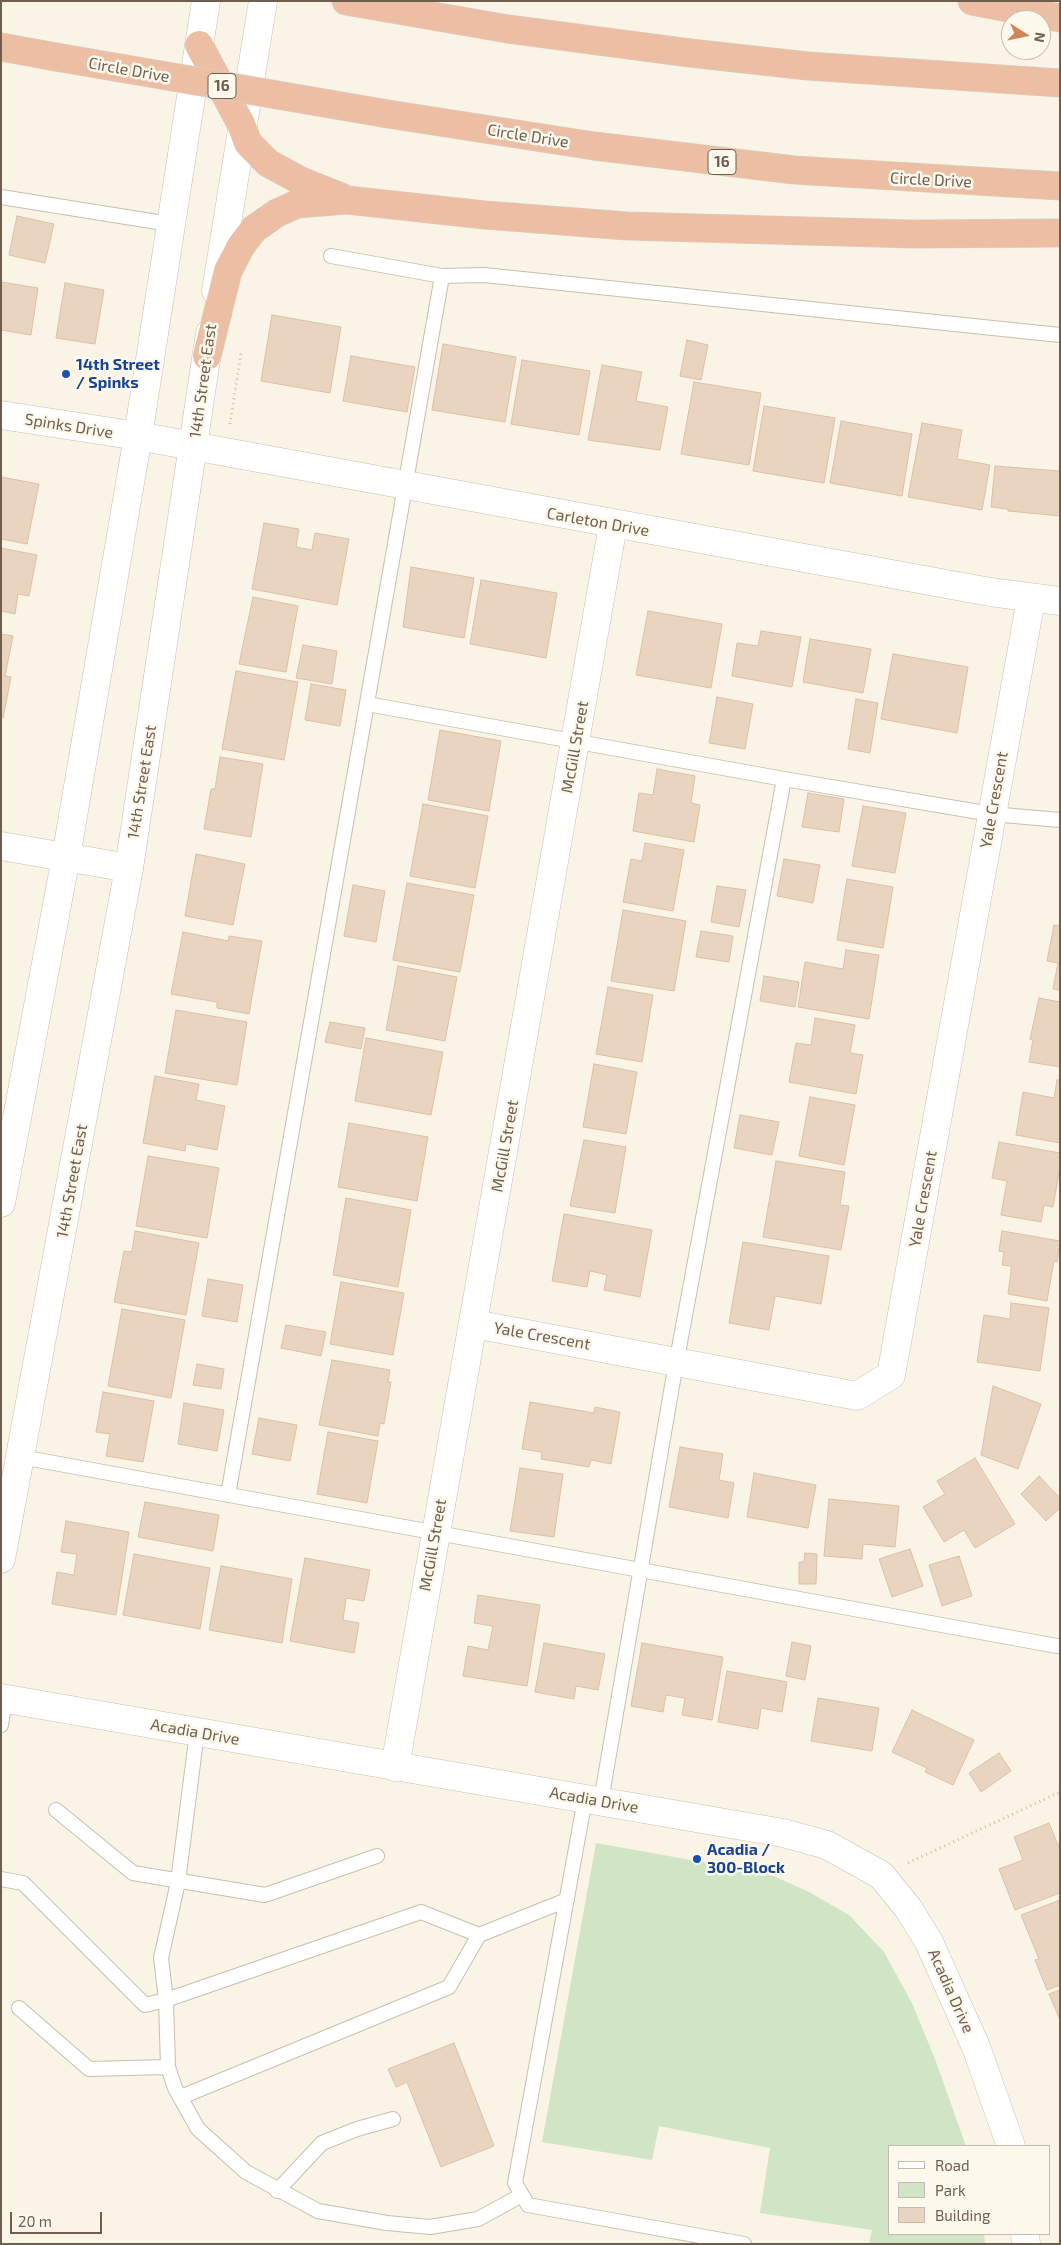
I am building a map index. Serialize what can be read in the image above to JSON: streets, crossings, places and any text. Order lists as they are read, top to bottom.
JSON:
{
  "streets": {
    "highway": ["Circle Drive", "16"],
    "street": [
      "14th Street East",
      "Spinks Drive",
      "Carleton Drive",
      "McGill Street",
      "Yale Crescent",
      "Acadia Drive"
    ]
  },
  "crossings": [
    ["14th Street East", "Carleton Drive"],
    ["Spinks Drive", "Carleton Drive"],
    ["Carleton Drive", "McGill Street"],
    ["Carleton Drive", "Yale Crescent"],
    ["McGill Street", "Yale Crescent"],
    ["McGill Street", "Acadia Drive"]
  ],
  "places": ["14th Street / Spinks", "Acadia / 300-Block"],
  "legend": ["Road", "Park", "Building"],
  "scale_bar": "20 m",
  "north": "right"
}
